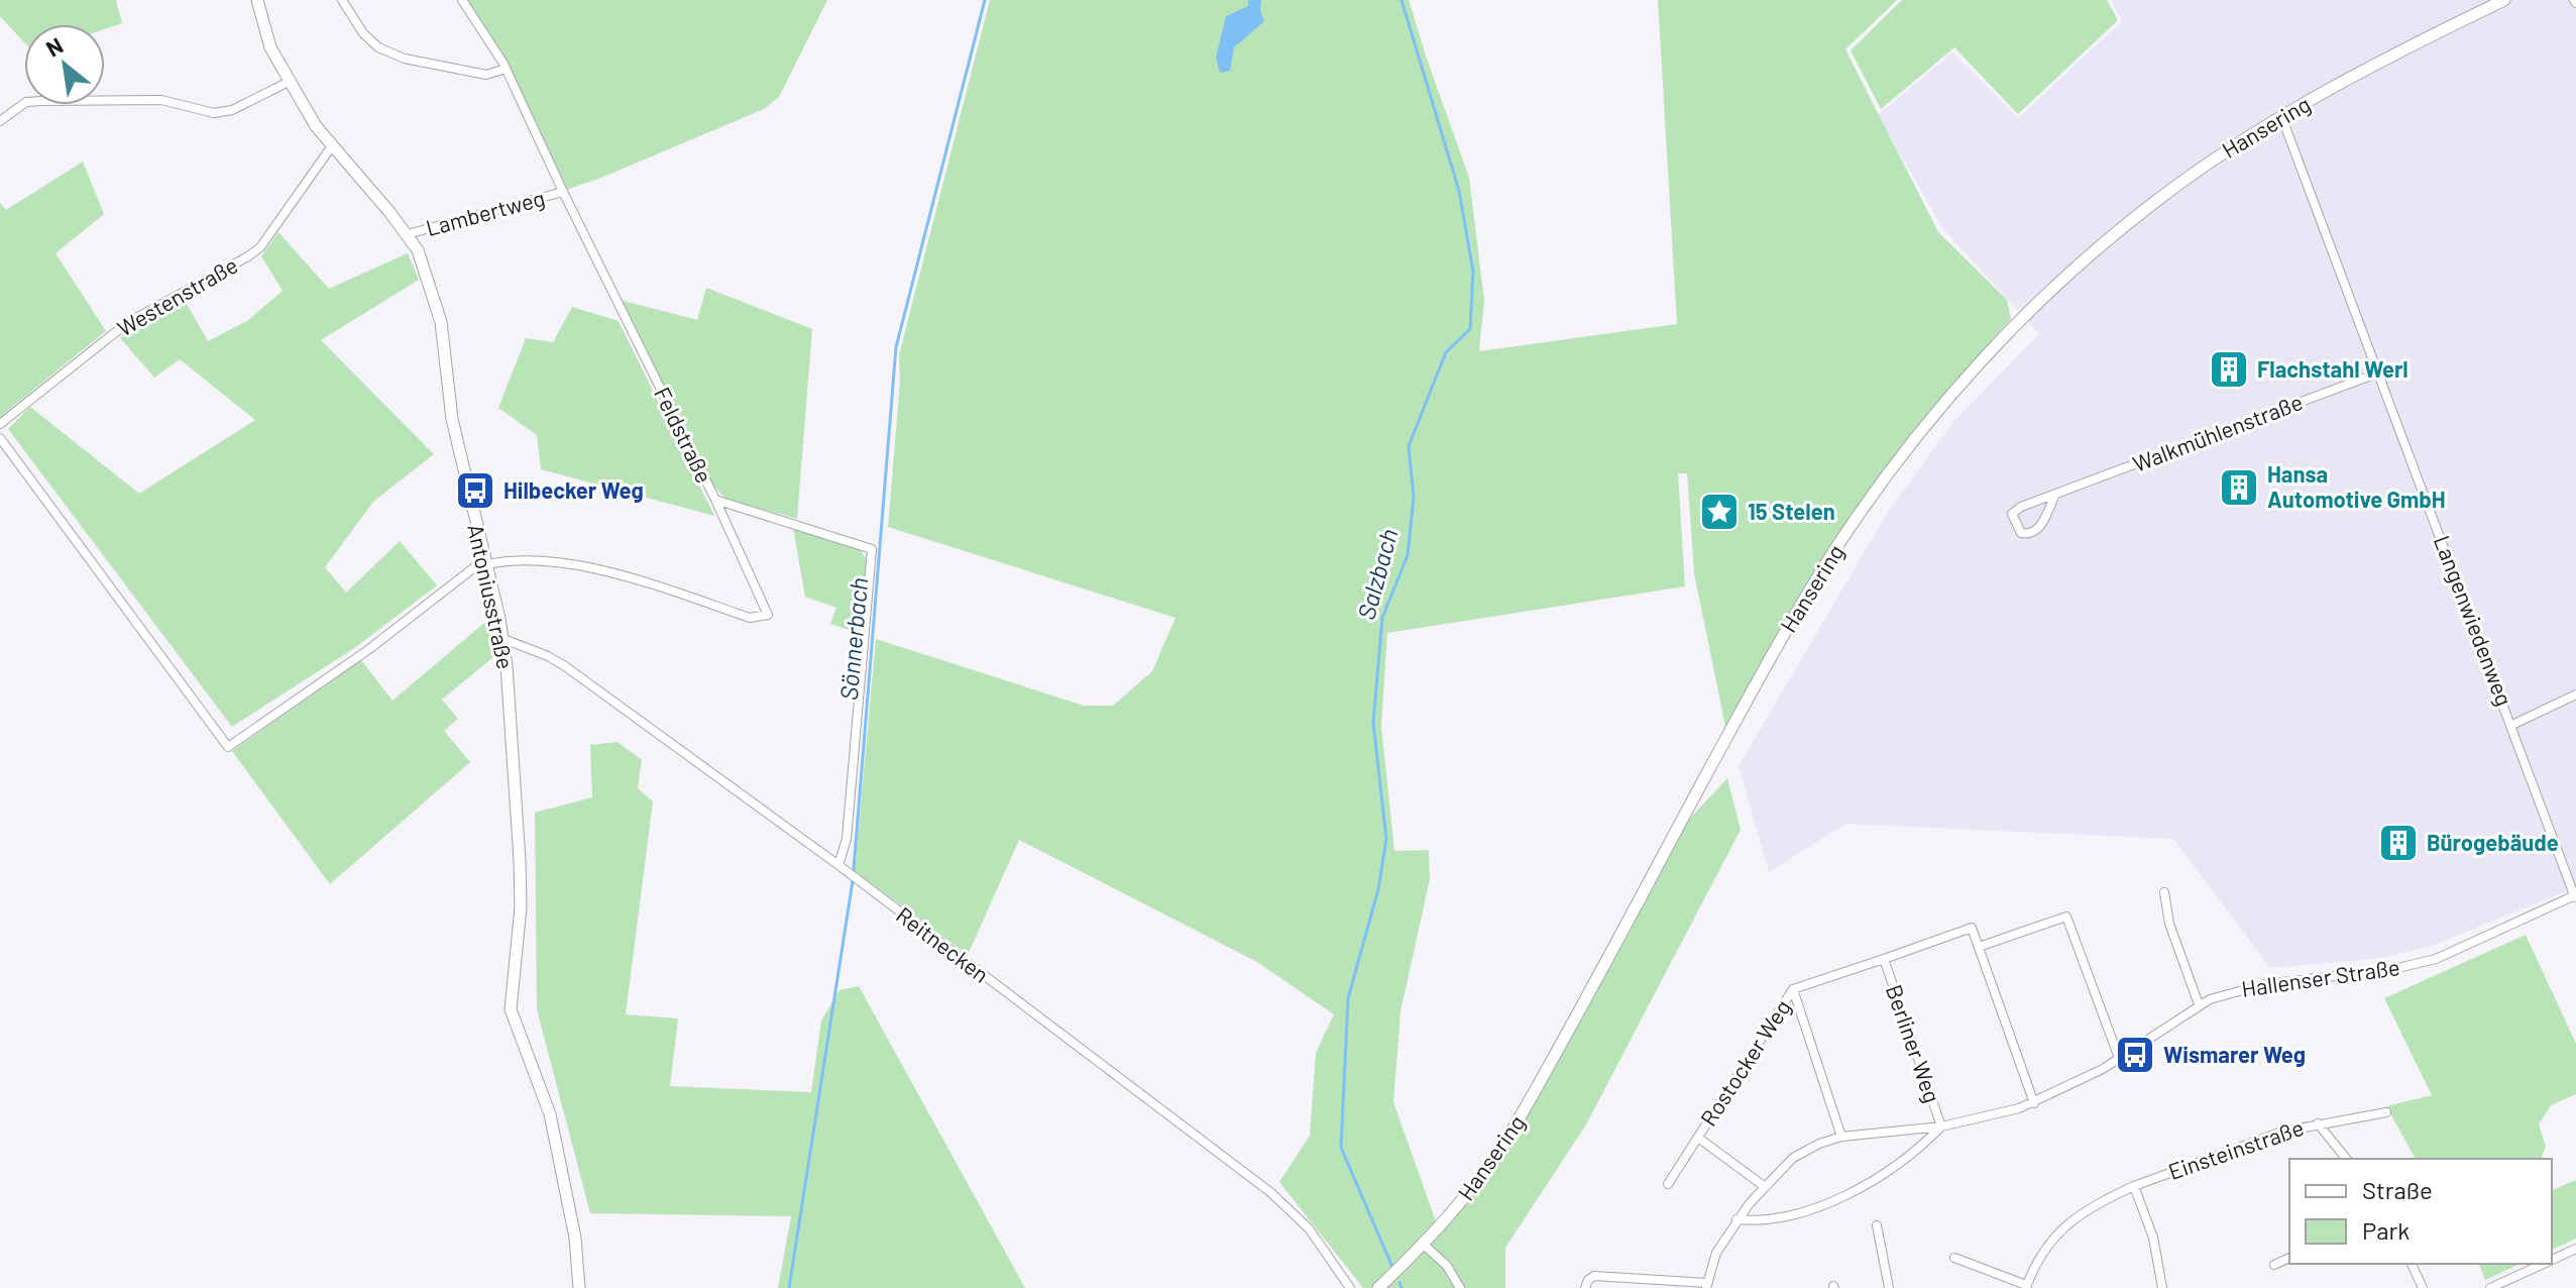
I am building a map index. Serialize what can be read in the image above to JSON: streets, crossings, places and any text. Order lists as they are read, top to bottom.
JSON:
{
  "streets": {
    "street": [
      "Hansering",
      "Lambertweg",
      "Westenstraße",
      "Walkmühlenstraße",
      "Feldstraße",
      "Antoniusstraße",
      "Langenwiedenweg",
      "Reitnecken",
      "Hallenser Straße",
      "Berliner Weg",
      "Rostocker Weg",
      "Einsteinstraße"
    ]
  },
  "crossings": [
    ["Hansering", "Langenwiedenweg"],
    ["Lambertweg", "Feldstraße"],
    ["Lambertweg", "Antoniusstraße"],
    ["Westenstraße", "Antoniusstraße"],
    ["Walkmühlenstraße", "Langenwiedenweg"],
    ["Feldstraße", "Antoniusstraße"],
    ["Antoniusstraße", "Reitnecken"],
    ["Langenwiedenweg", "Hallenser Straße"],
    ["Hallenser Straße", "Berliner Weg"],
    ["Hallenser Straße", "Rostocker Weg"],
    ["Berliner Weg", "Rostocker Weg"]
  ],
  "water": ["Salzbach", "Sönnerbach"],
  "places": {
    "building": ["Flachstahl Werl", "Hansa Automotive GmbH", "Bürogebäude"],
    "bus stop": ["Hilbecker Weg", "Wismarer Weg"],
    "place": ["15 Stelen"]
  },
  "legend": ["Straße", "Park"],
  "north": "top left"
}
